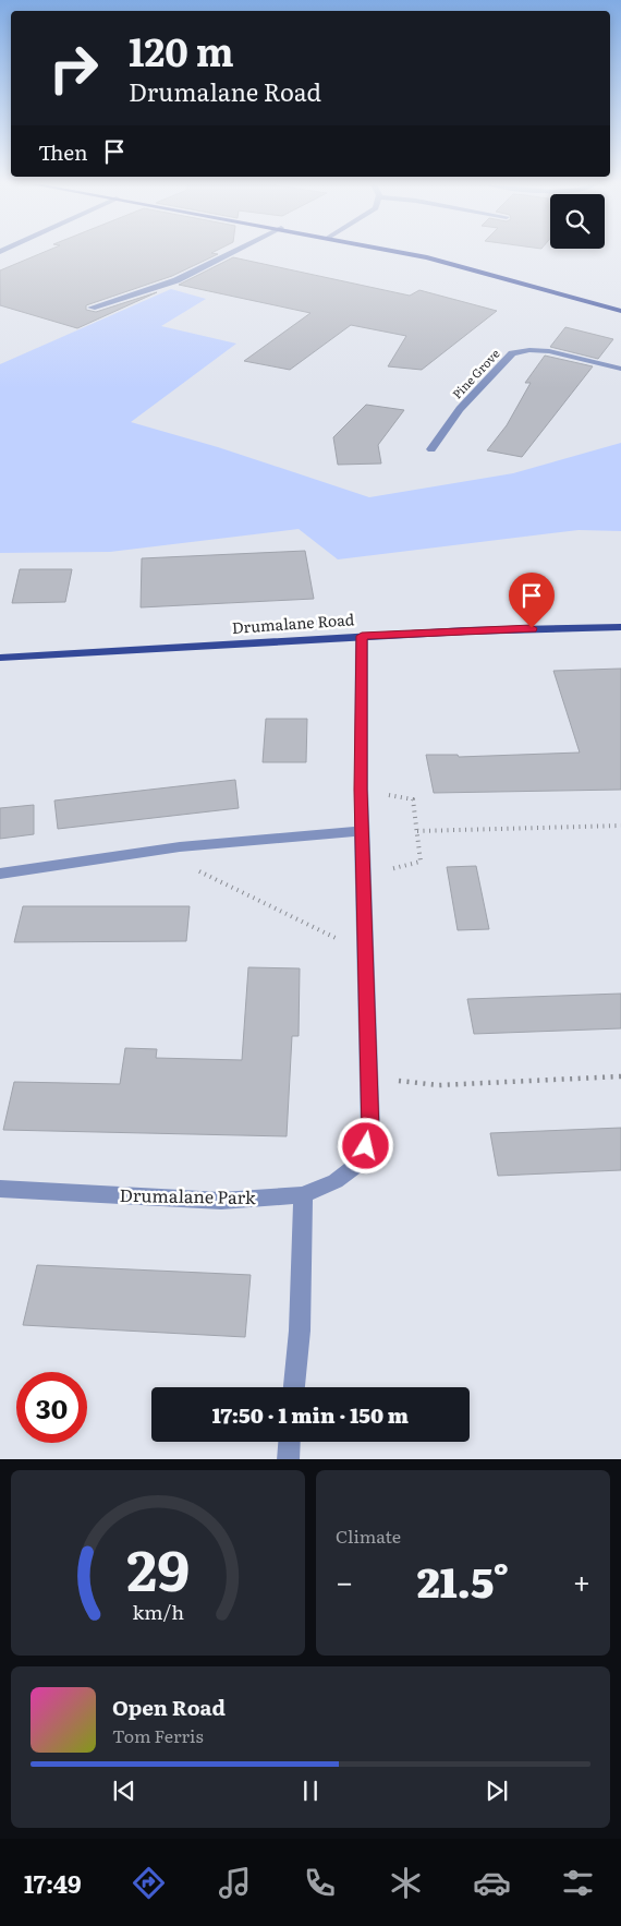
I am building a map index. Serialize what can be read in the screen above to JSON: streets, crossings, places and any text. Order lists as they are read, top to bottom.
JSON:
{
  "streets": {
    "main road": ["Drumalane Road"],
    "street": ["Pine Grove", "Drumalane Park"]
  },
  "crossings": [
    ["Drumalane Road", "Drumalane Park"]
  ],
  "page": {
    "turn": ["120 m", "Drumalane Road"],
    "then": "Then",
    "limit": "30",
    "trip": "17:50 · 1 min · 150 m",
    "tile": "Climate",
    "heat": ["−", "21.5°", "+"],
    "song": ["Open Road", "Tom Ferris"],
    "tabs": "17:49",
    "gauge": ["29", "km/h"]
  }
}
